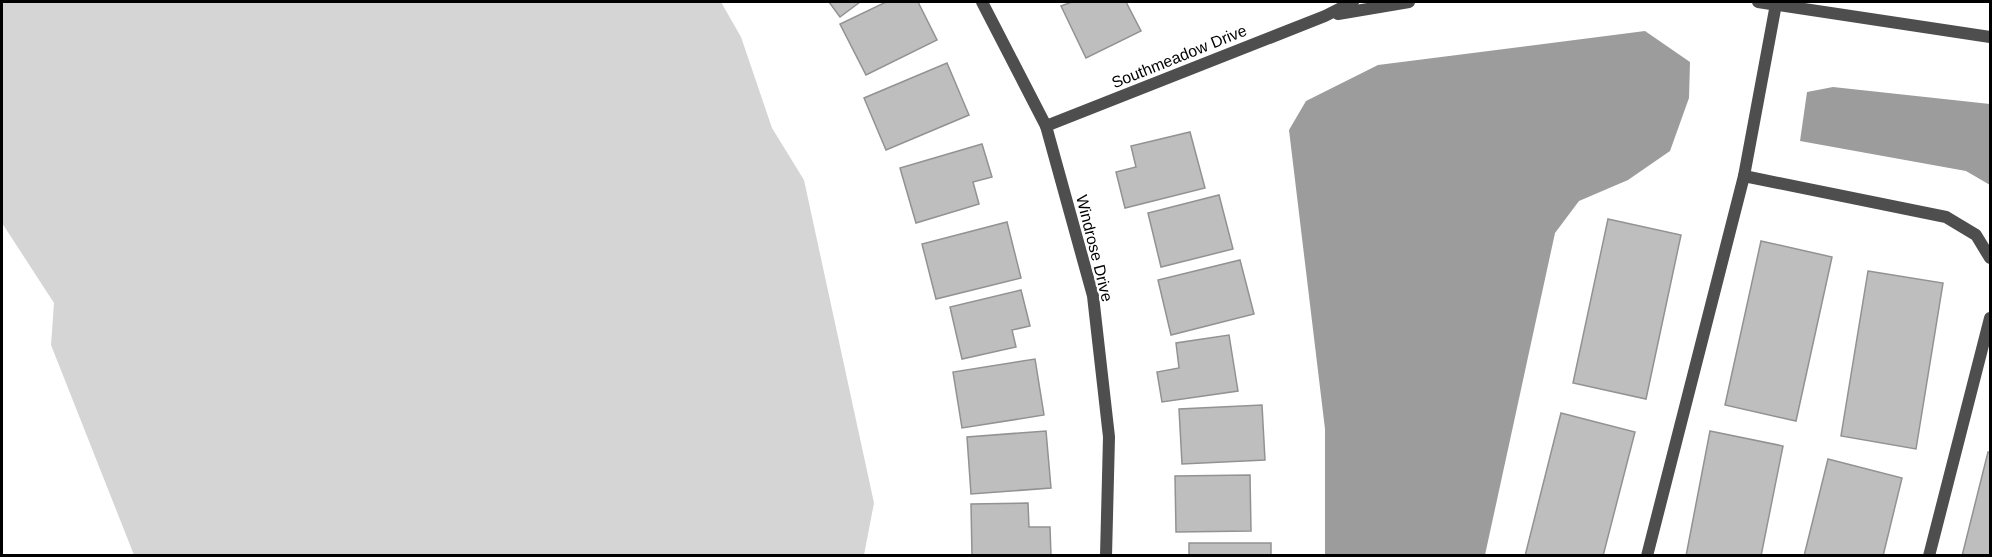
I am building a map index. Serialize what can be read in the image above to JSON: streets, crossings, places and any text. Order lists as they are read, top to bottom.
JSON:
{
  "streets": {
    "street": ["Southmeadow Drive", "Windrose Drive"]
  },
  "crossings": [
    ["Southmeadow Drive", "Windrose Drive"]
  ]
}
